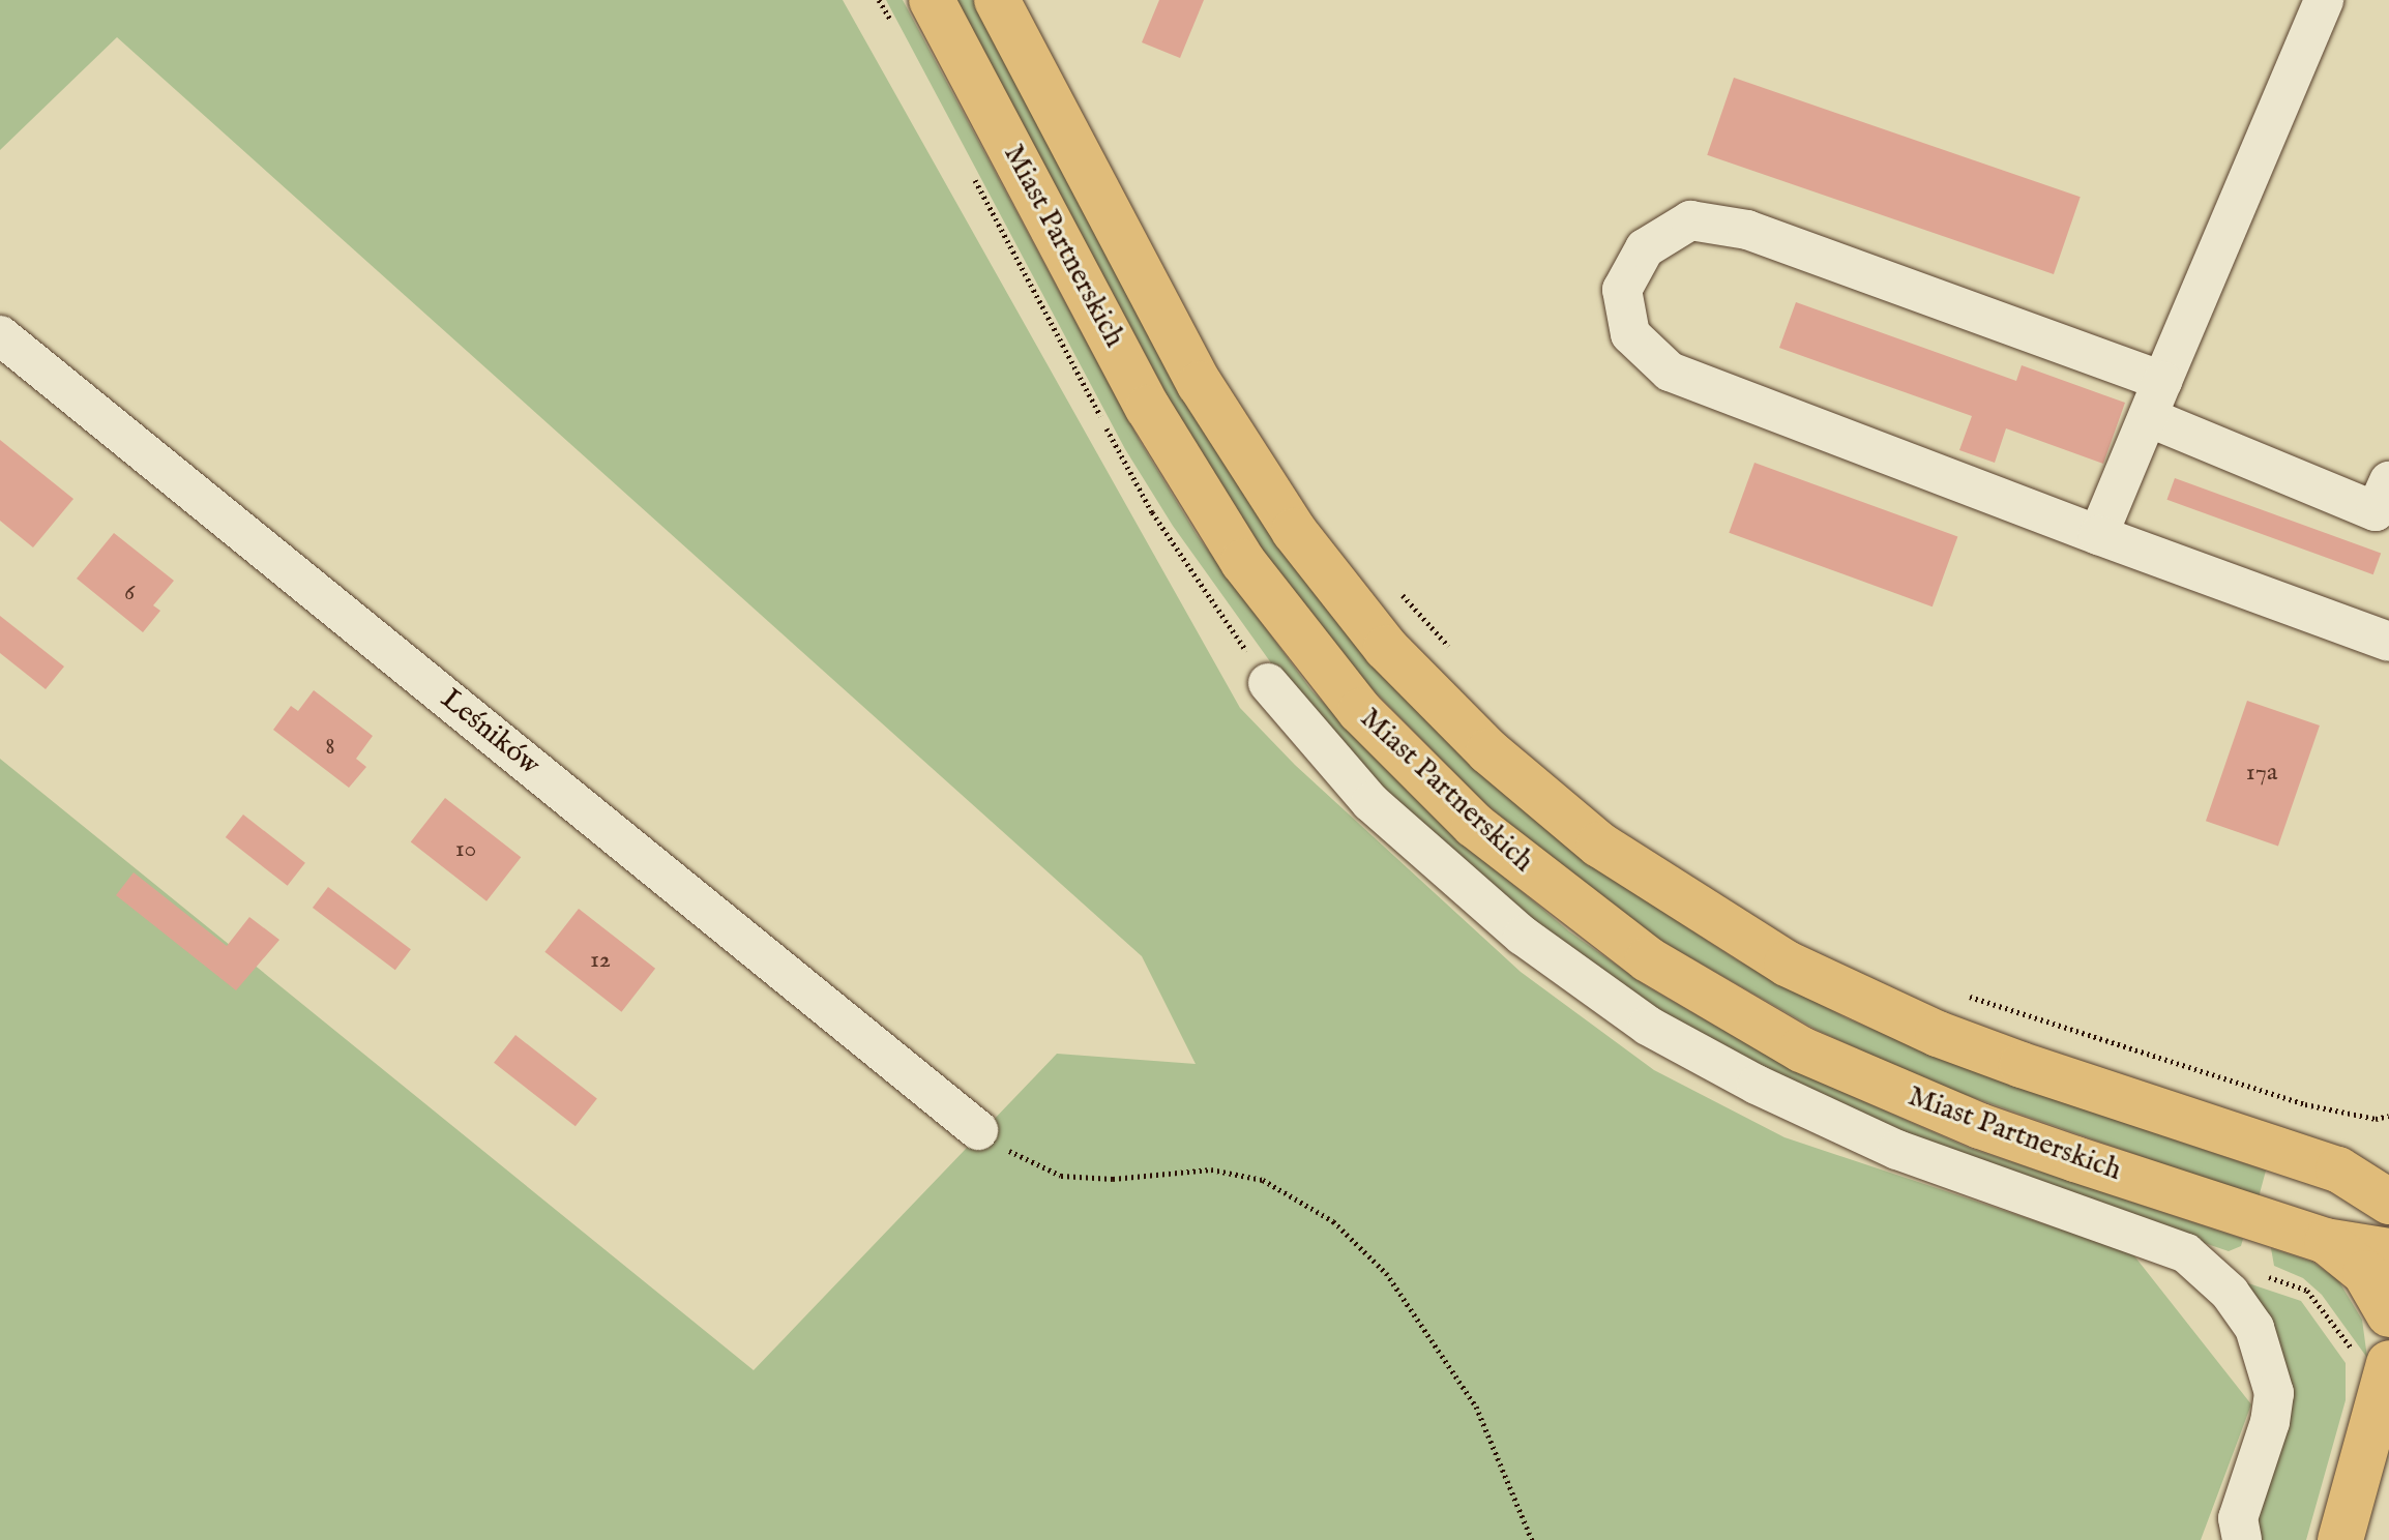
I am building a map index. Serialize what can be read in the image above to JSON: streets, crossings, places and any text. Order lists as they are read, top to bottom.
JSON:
{
  "streets": {
    "main road": ["Miast Partnerskich"],
    "street": ["Leśników"]
  },
  "house_numbers": [
    "6",
    "8",
    "17a",
    "10",
    "12"
  ]
}
